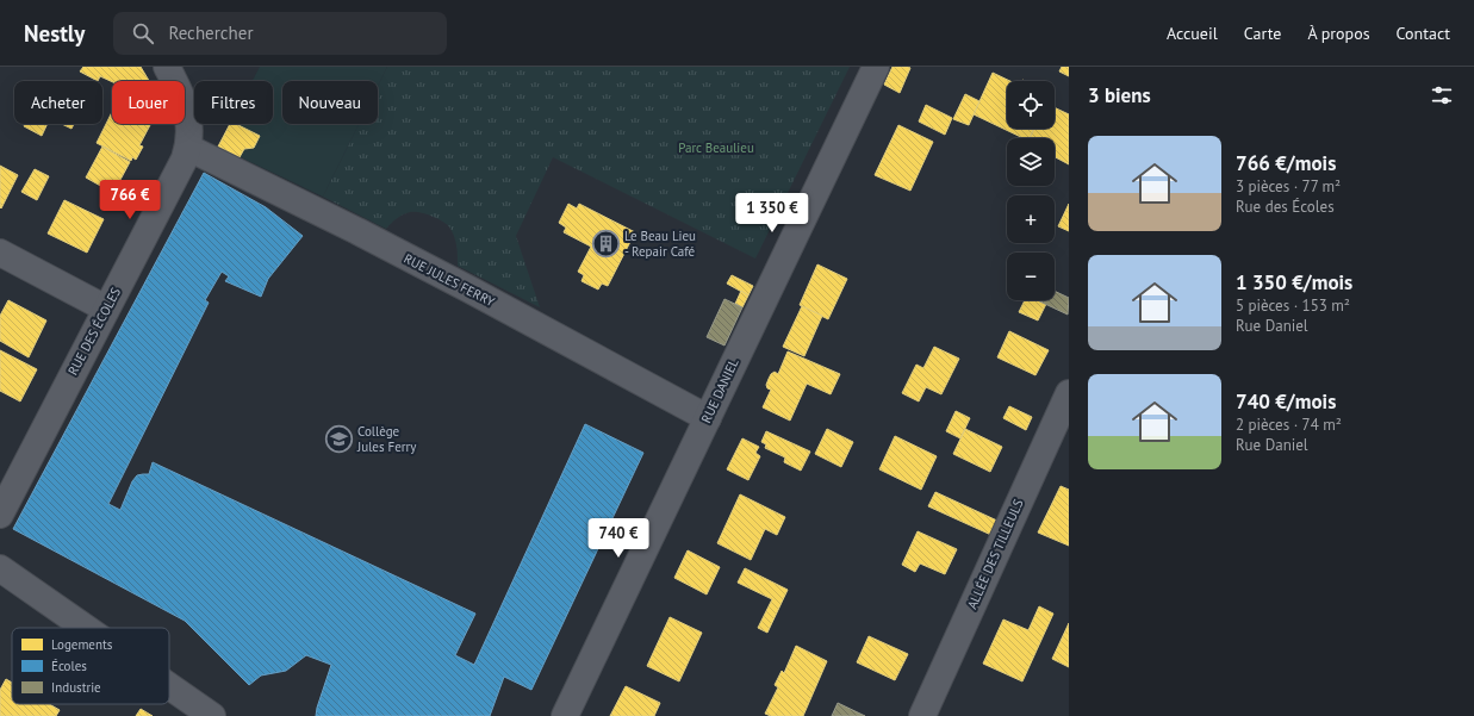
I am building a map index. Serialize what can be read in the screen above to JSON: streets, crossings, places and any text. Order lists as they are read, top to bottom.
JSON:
{
  "streets": {
    "street": [
      "RUE JULES FERRY",
      "RUE DES ÉCOLES",
      "RUE DANIEL",
      "ALLÉE DES TILLEULS"
    ]
  },
  "crossings": [
    ["RUE JULES FERRY", "RUE DES ÉCOLES"],
    ["RUE JULES FERRY", "RUE DANIEL"]
  ],
  "parks": ["Parc Beaulieu"],
  "places": {
    "building": ["Le Beau Lieu - Repair Café"],
    "school or university": ["Collège Jules Ferry"]
  },
  "legend": ["Logements", "Écoles", "Industrie"],
  "page": {
    "header": "Nestly",
    "search": "Rechercher",
    "nav": [
      "Accueil",
      "Carte",
      "À propos",
      "Contact"
    ],
    "heading": "3 biens",
    "map_buttons": ["+", "−"],
    "chip": [
      "Acheter",
      "Louer",
      "Filtres",
      "Nouveau"
    ],
    "list": [
      {
        "name": "766 €/mois",
        "note": "3 pièces · 77 m² · Rue des Écoles"
      },
      {
        "name": "1 350 €/mois",
        "note": "5 pièces · 153 m² · Rue Daniel"
      },
      {
        "name": "740 €/mois",
        "note": "2 pièces · 74 m² · Rue Daniel"
      }
    ],
    "price": ["766 €", "1 350 €", "740 €"]
  }
}
